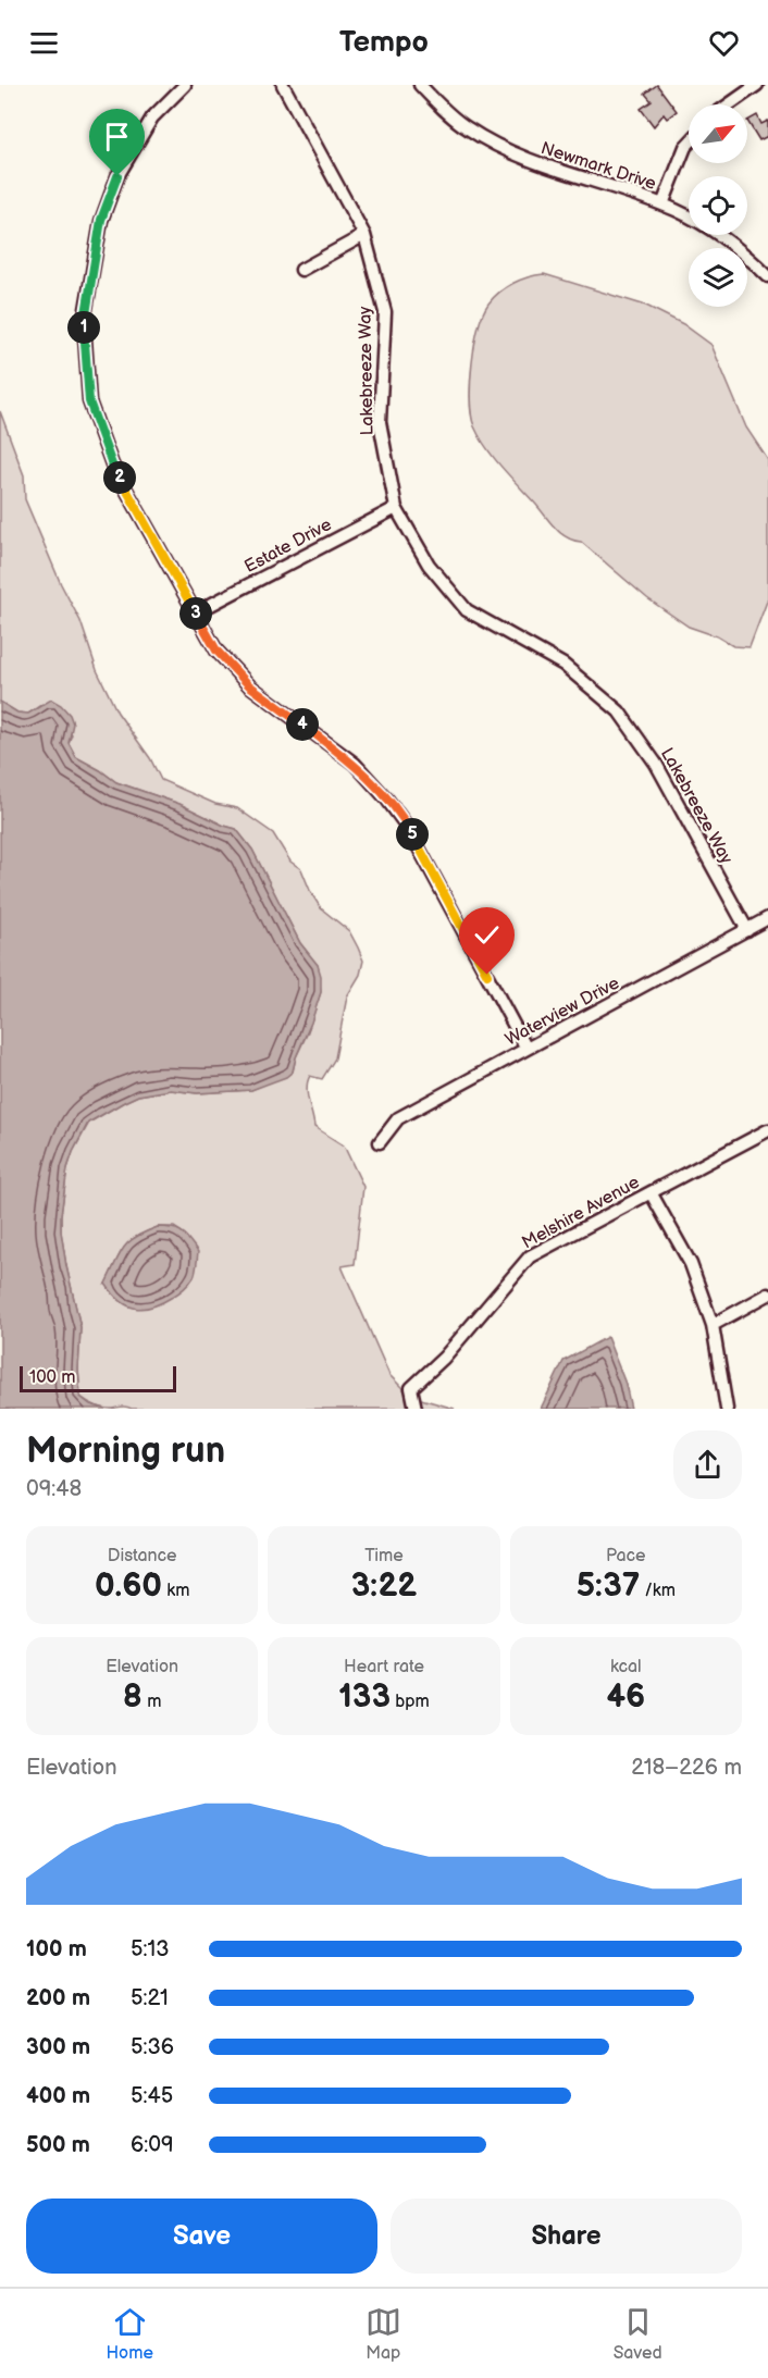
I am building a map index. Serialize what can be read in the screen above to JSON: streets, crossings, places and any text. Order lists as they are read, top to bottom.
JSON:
{
  "streets": {
    "street": [
      "Newmark Drive",
      "Lakebreeze Way",
      "Estate Drive",
      "Waterview Drive",
      "Melshire Avenue"
    ]
  },
  "crossings": [
    ["Lakebreeze Way", "Estate Drive"],
    ["Lakebreeze Way", "Waterview Drive"]
  ],
  "scale_bar": "100 m",
  "north": "top right",
  "page": {
    "header": "Tempo",
    "pins": [
      "1",
      "2",
      "3",
      "4",
      "5"
    ],
    "scale": "100 m",
    "heading": ["Morning run", "09:48"],
    "stats": [
      ["Distance", "0.60 km"],
      ["Time", "3:22"],
      ["Pace", "5:37 /km"],
      ["Elevation", "8 m"],
      ["Heart rate", "133 bpm"],
      ["kcal", "46"]
    ],
    "chart": ["Elevation", "218–226 m"],
    "list": [
      {
        "name": "100 m",
        "note": "5:13"
      },
      {
        "name": "200 m",
        "note": "5:21"
      },
      {
        "name": "300 m",
        "note": "5:36"
      },
      {
        "name": "400 m",
        "note": "5:45"
      },
      {
        "name": "500 m",
        "note": "6:09"
      }
    ],
    "buttons": ["Save", "Share"],
    "tabs": ["Home", "Map", "Saved"]
  }
}
